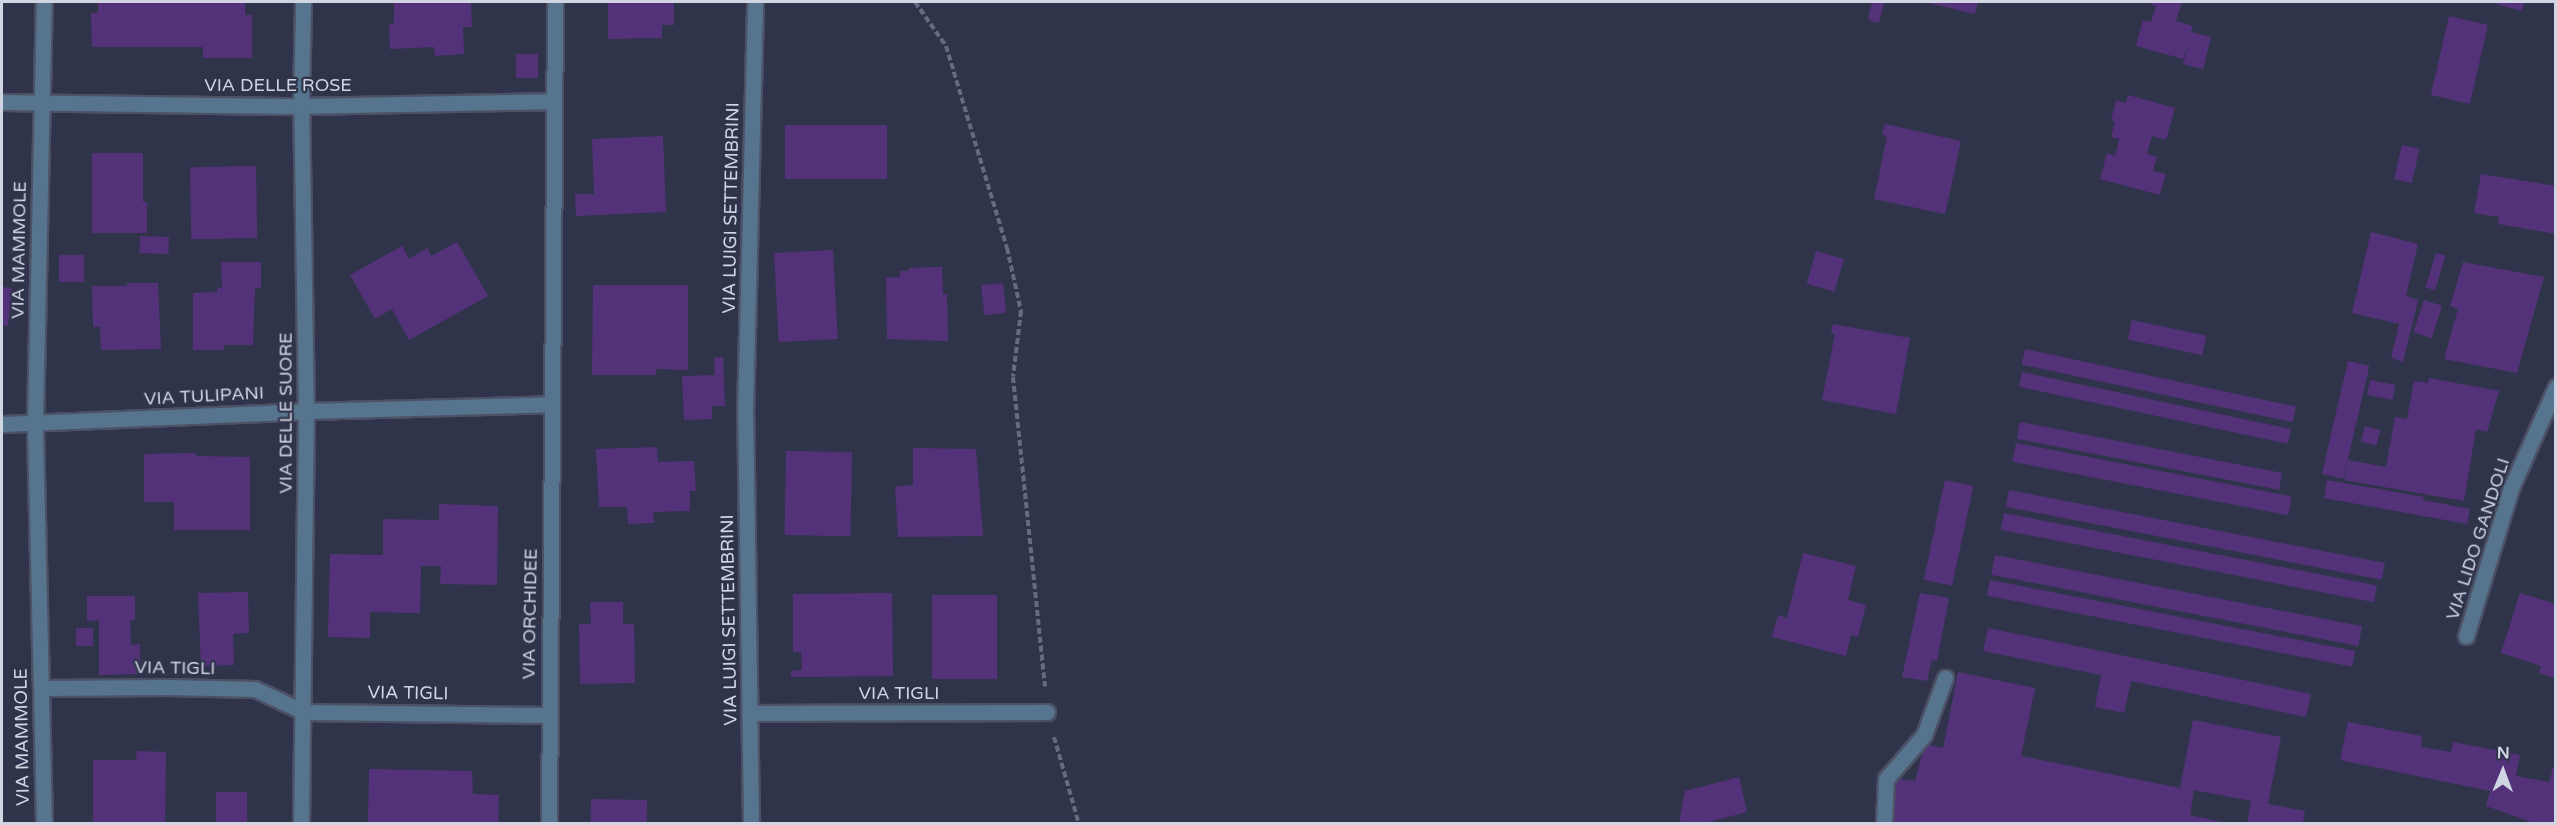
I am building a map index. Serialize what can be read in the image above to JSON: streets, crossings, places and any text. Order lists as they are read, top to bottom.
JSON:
{
  "streets": {
    "street": [
      "VIA DELLE ROSE",
      "VIA LUIGI SETTEMBRINI",
      "VIA MAMMOLE",
      "VIA TULIPANI",
      "VIA DELLE SUORE",
      "VIA LIDO GANDOLI",
      "VIA ORCHIDEE",
      "VIA TIGLI"
    ]
  },
  "crossings": [
    ["VIA DELLE ROSE", "VIA MAMMOLE"],
    ["VIA DELLE ROSE", "VIA DELLE SUORE"],
    ["VIA DELLE ROSE", "VIA ORCHIDEE"],
    ["VIA LUIGI SETTEMBRINI", "VIA TIGLI"],
    ["VIA MAMMOLE", "VIA TULIPANI"],
    ["VIA MAMMOLE", "VIA TIGLI"],
    ["VIA TULIPANI", "VIA DELLE SUORE"],
    ["VIA TULIPANI", "VIA ORCHIDEE"],
    ["VIA DELLE SUORE", "VIA TIGLI"],
    ["VIA ORCHIDEE", "VIA TIGLI"]
  ],
  "north": "top"
}
